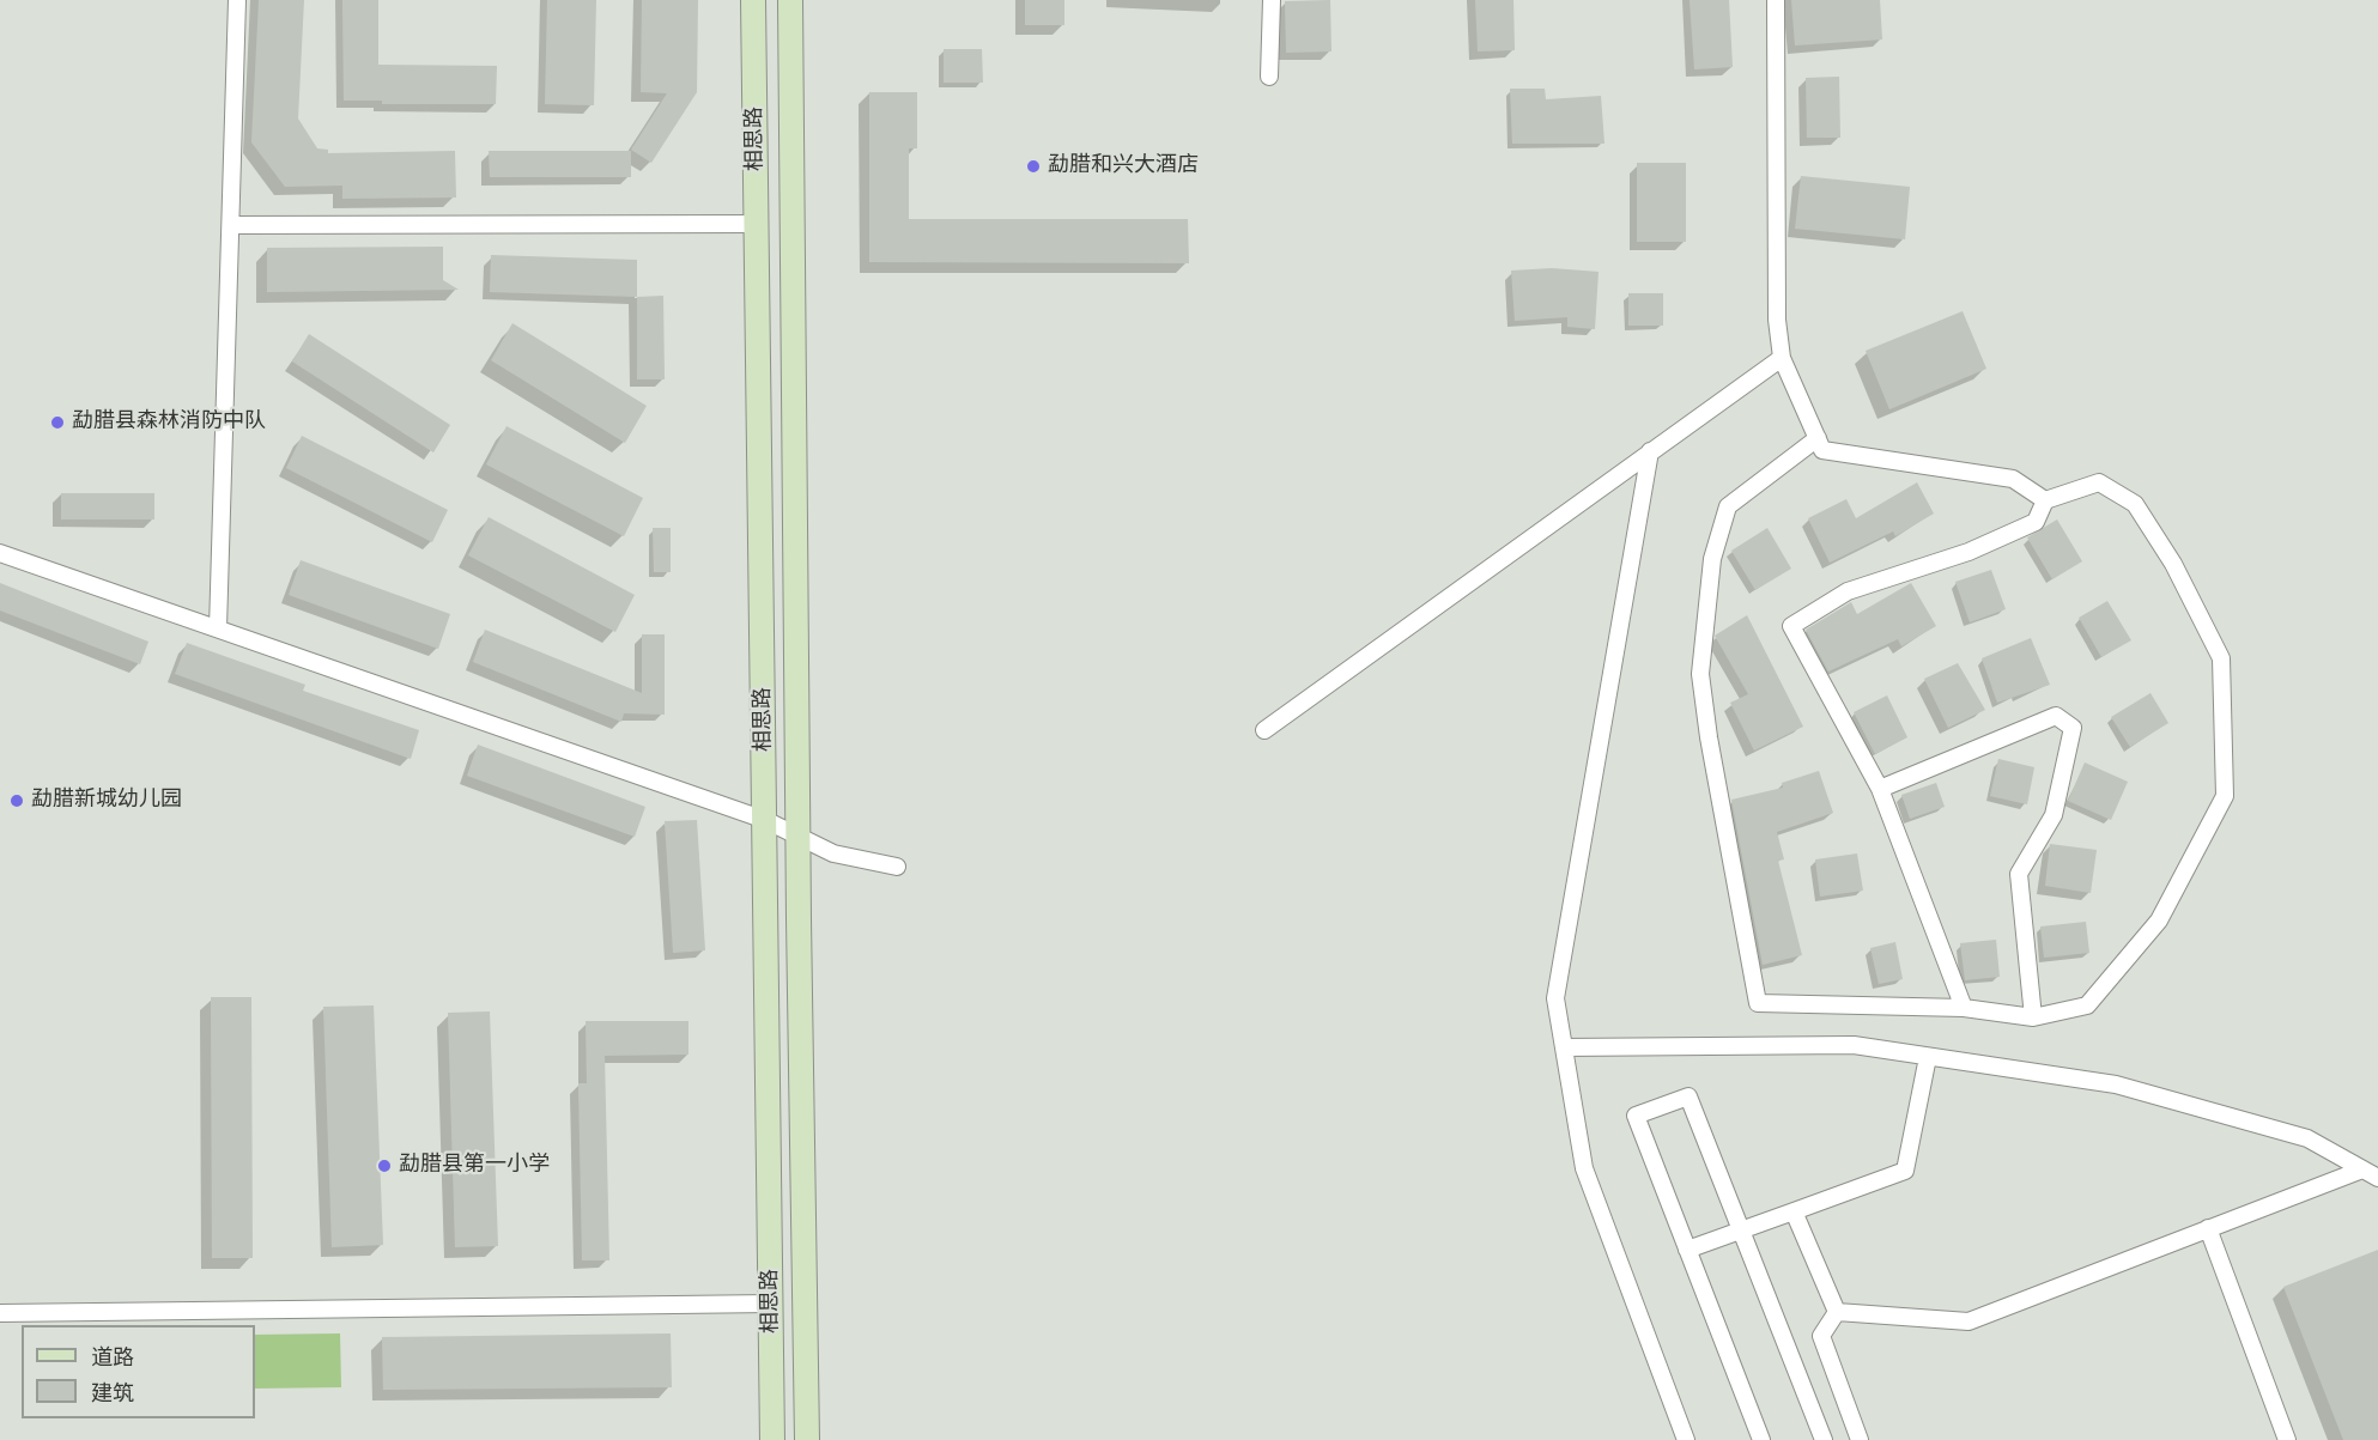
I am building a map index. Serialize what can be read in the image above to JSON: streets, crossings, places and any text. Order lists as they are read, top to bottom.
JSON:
{
  "streets": {
    "main road": ["相思路"]
  },
  "places": [
    "勐腊和兴大酒店",
    "勐腊县森林消防中队",
    "勐腊新城幼儿园",
    "勐腊县第一小学"
  ],
  "legend": ["道路", "建筑"]
}
